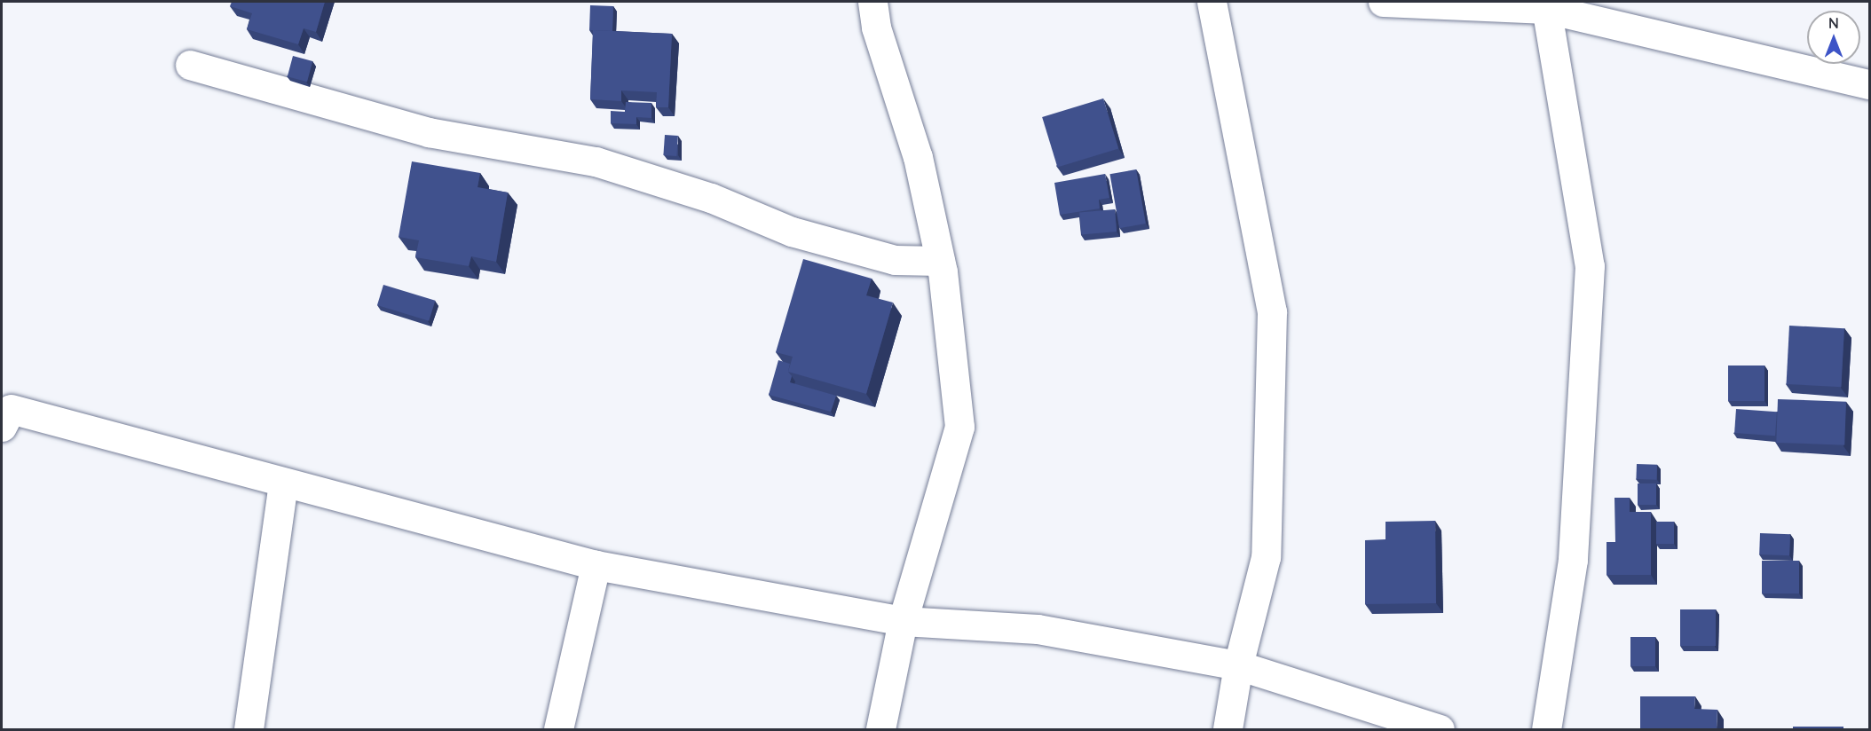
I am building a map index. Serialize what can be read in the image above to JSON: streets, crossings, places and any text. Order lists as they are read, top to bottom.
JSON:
{
  "north": "top"
}
